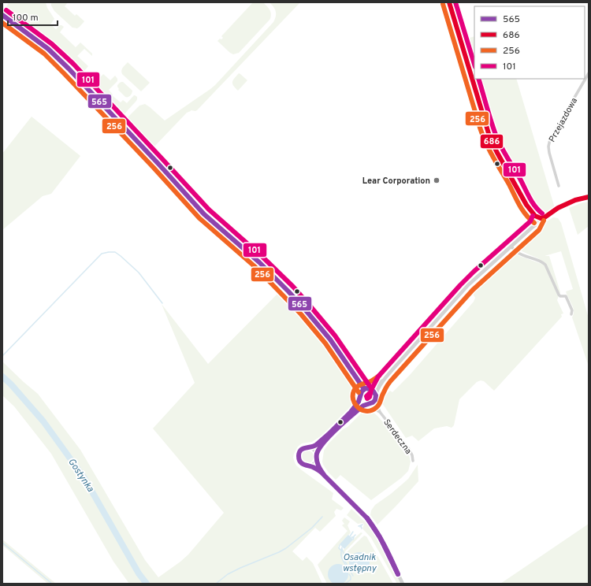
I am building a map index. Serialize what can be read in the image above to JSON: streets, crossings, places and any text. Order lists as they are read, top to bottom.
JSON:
{
  "streets": {
    "street": ["Przejazdowa", "Serdeczna"]
  },
  "water": ["Gostynka", "Osadnik wstępny"],
  "places": ["Lear Corporation"],
  "lines": [
    "transit line 686",
    "transit line 101",
    "transit line 256",
    "transit line 565"
  ],
  "legend": [
    "565",
    "686",
    "256",
    "101"
  ],
  "scale_bar": "100 m"
}
